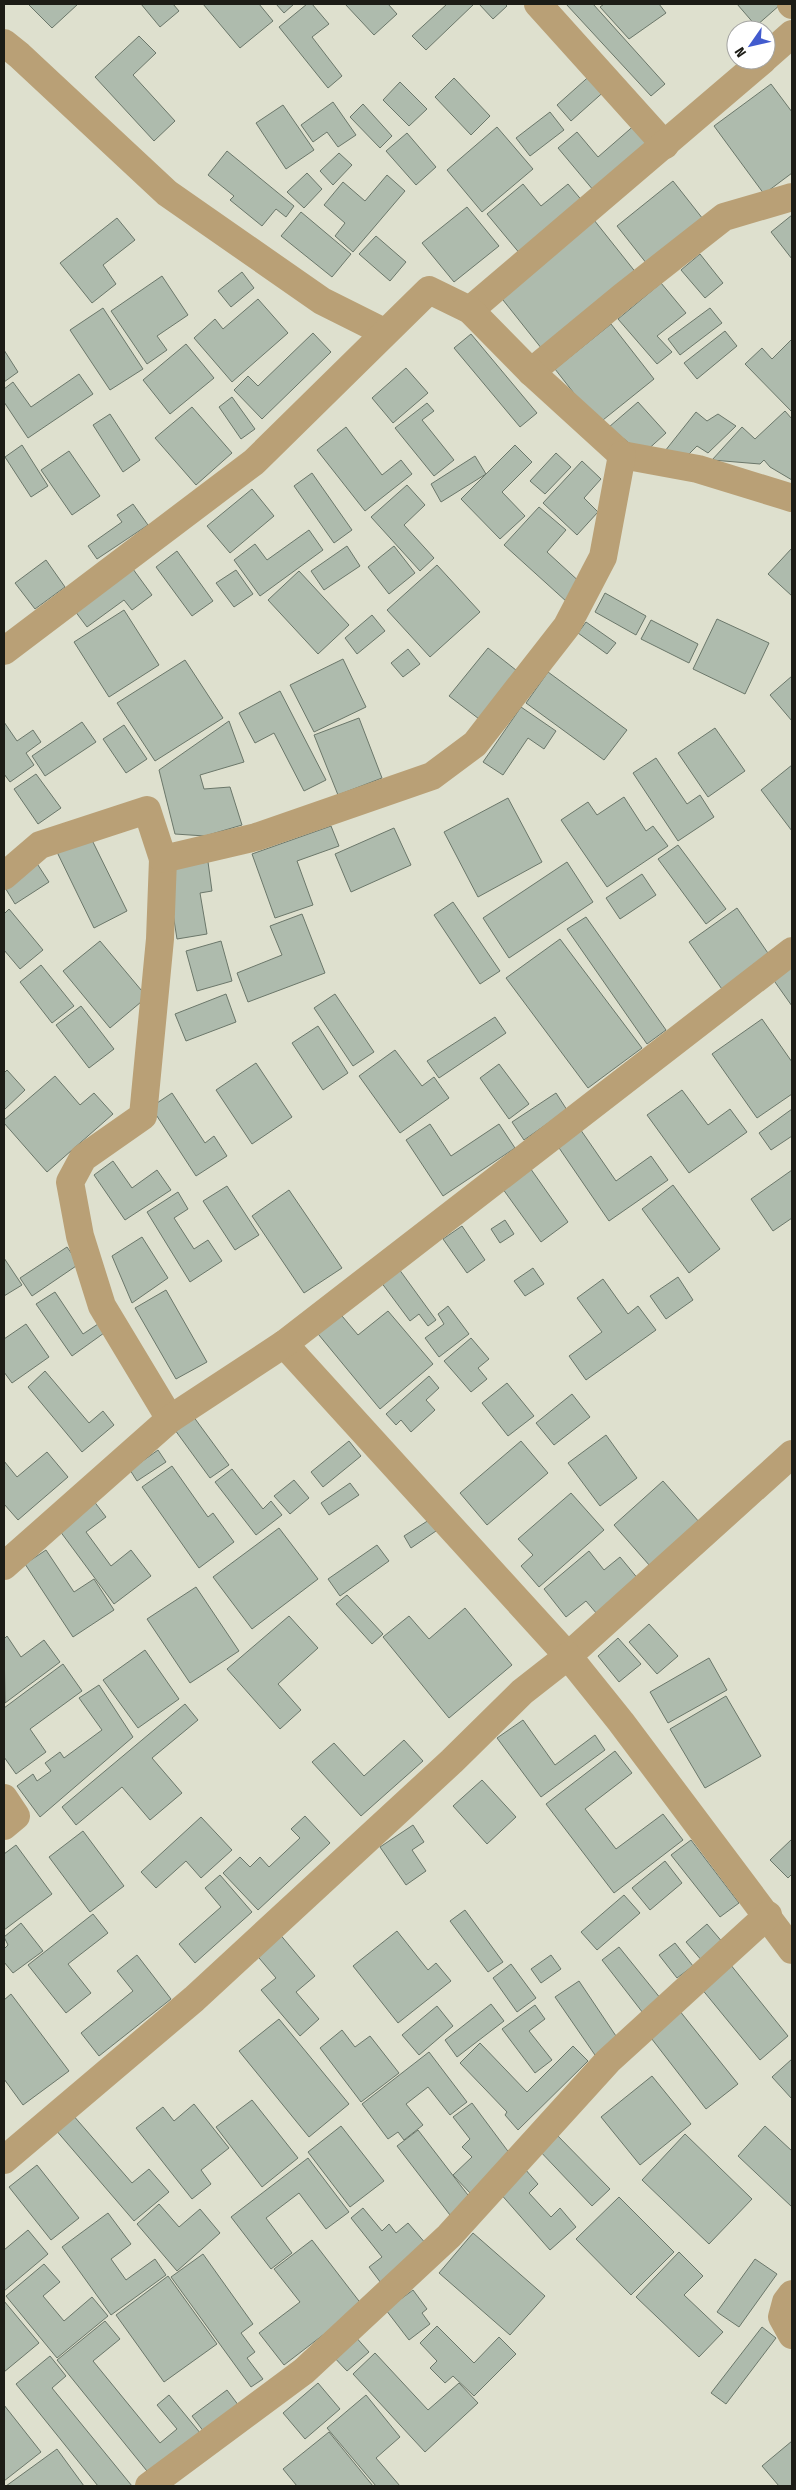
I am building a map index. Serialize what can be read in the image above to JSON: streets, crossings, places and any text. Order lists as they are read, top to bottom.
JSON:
{
  "north": "bottom left"
}
